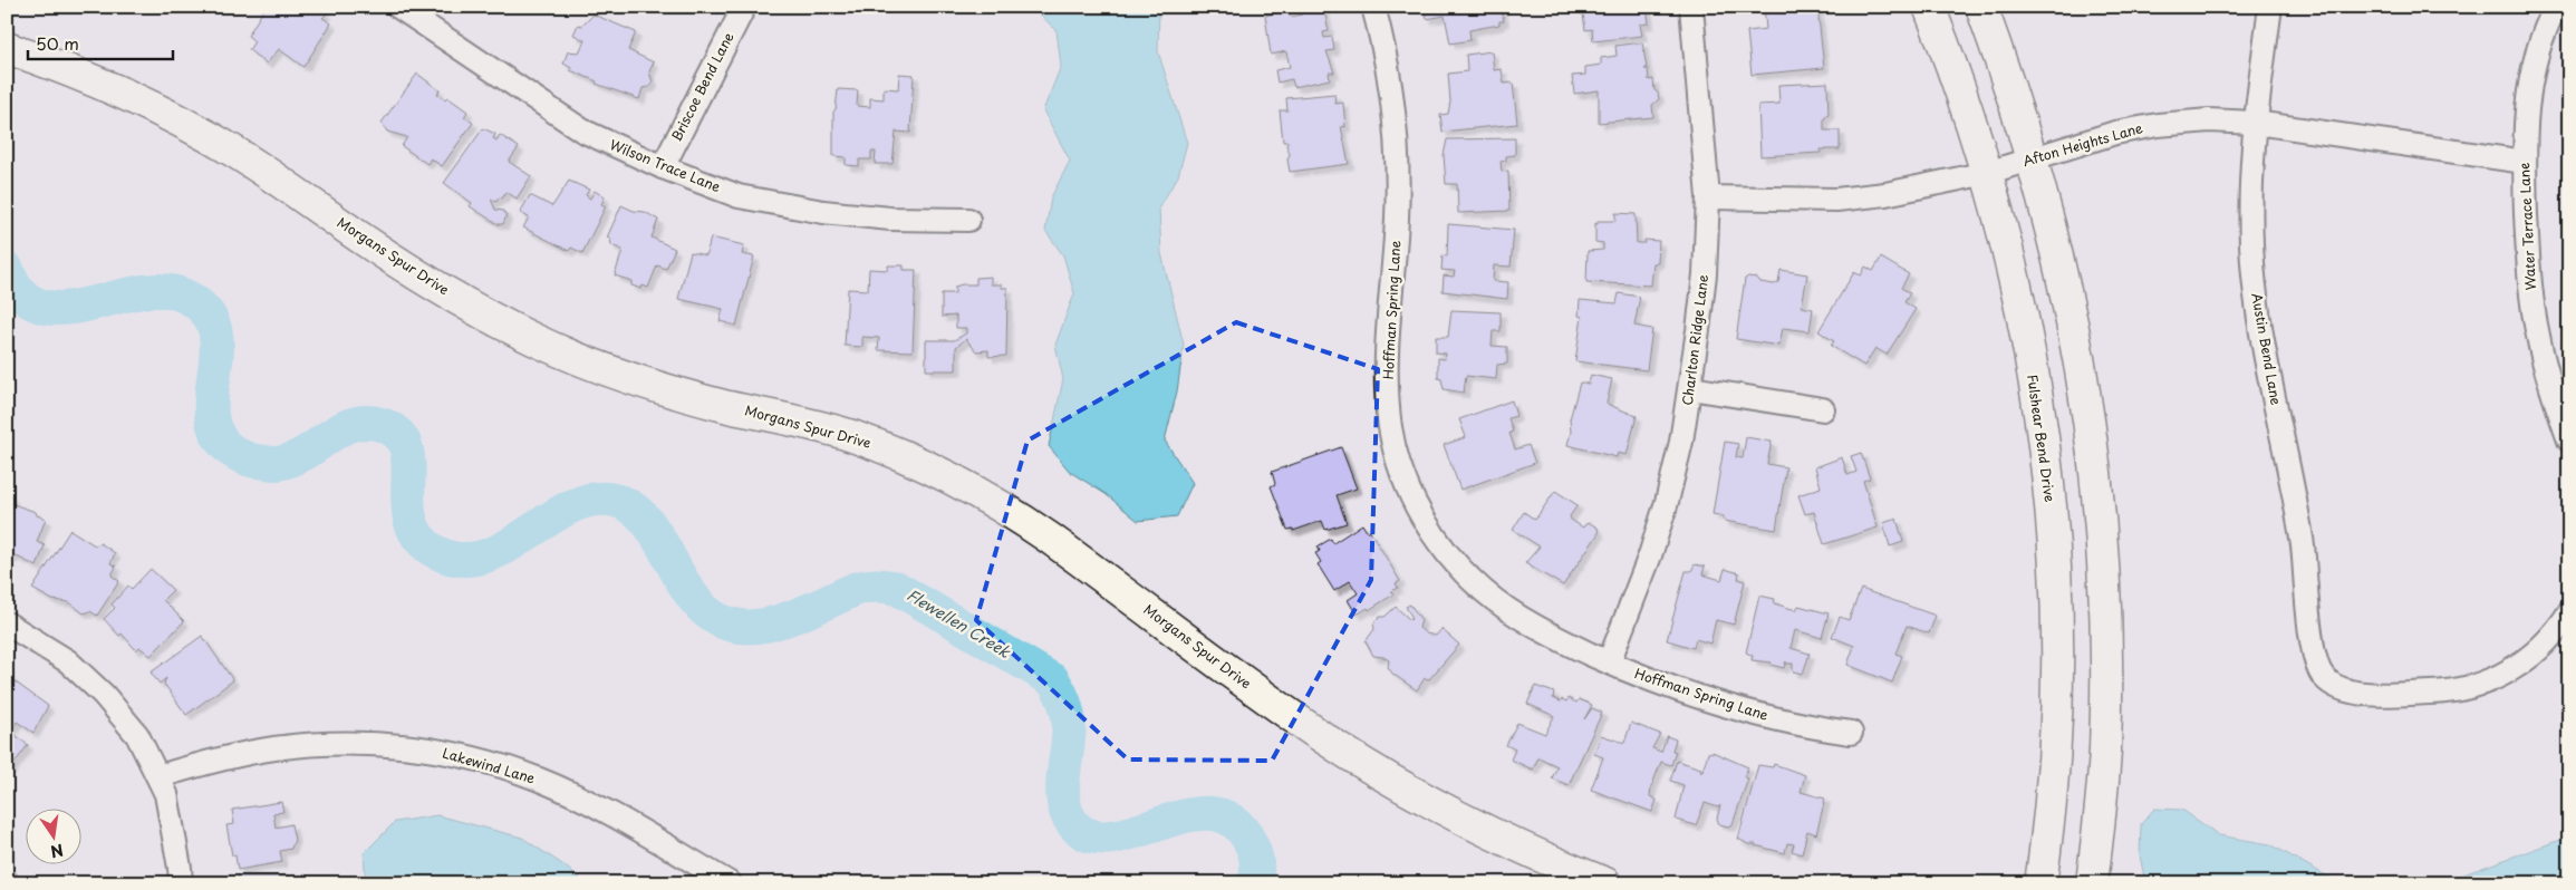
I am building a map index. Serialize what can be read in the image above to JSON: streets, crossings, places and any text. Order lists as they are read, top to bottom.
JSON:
{
  "streets": {
    "street": [
      "Briscoe Bend Lane",
      "Afton Heights Lane",
      "Wilson Trace Lane",
      "Water Terrace Lane",
      "Morgans Spur Drive",
      "Hoffman Spring Lane",
      "Charlton Ridge Lane",
      "Austin Bend Lane",
      "Fulshear Bend Drive",
      "Lakewind Lane"
    ]
  },
  "crossings": [
    ["Briscoe Bend Lane", "Wilson Trace Lane"],
    ["Afton Heights Lane", "Water Terrace Lane"],
    ["Afton Heights Lane", "Charlton Ridge Lane"],
    ["Afton Heights Lane", "Austin Bend Lane"],
    ["Afton Heights Lane", "Fulshear Bend Drive"],
    ["Hoffman Spring Lane", "Charlton Ridge Lane"]
  ],
  "water": ["Flewellen Creek"],
  "scale_bar": "50 m",
  "north": "bottom"
}
